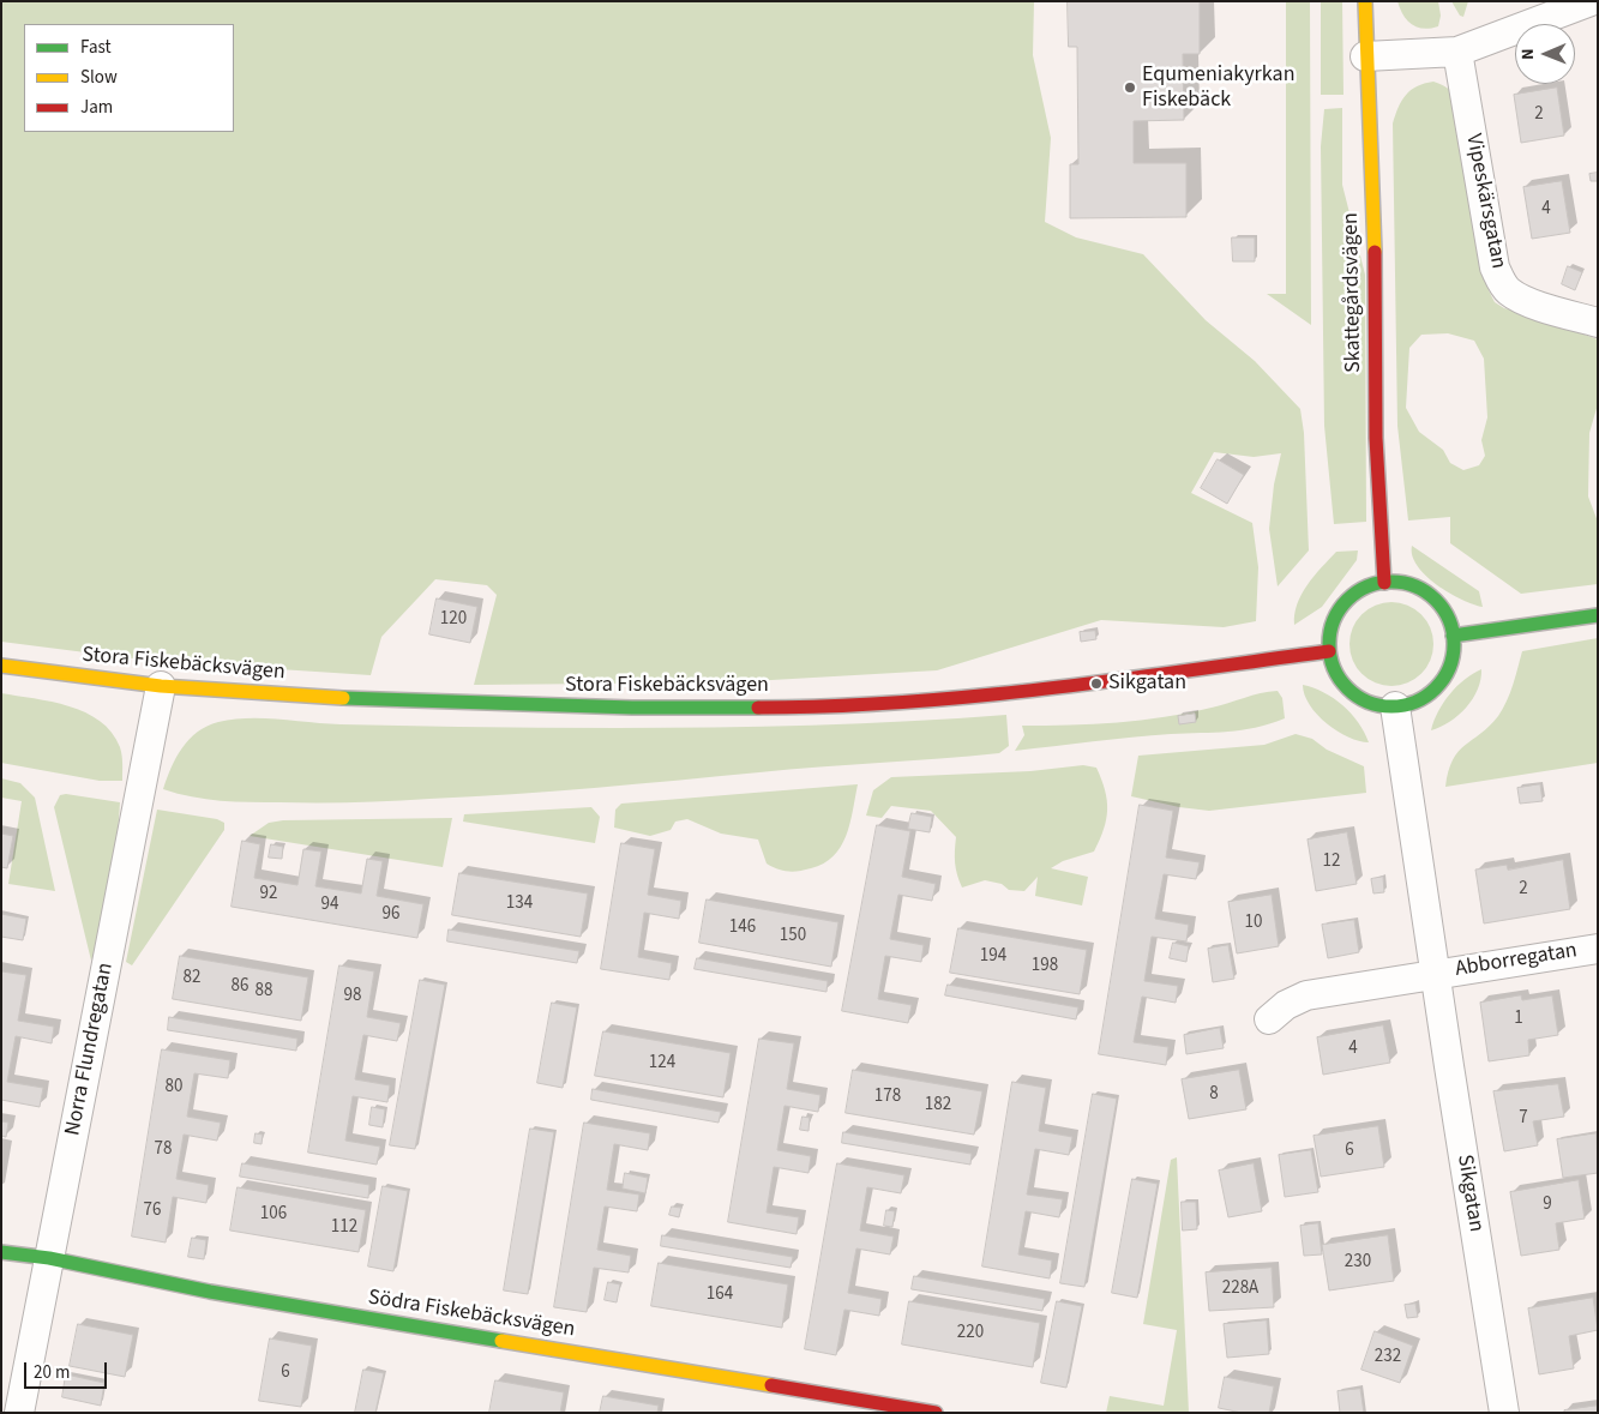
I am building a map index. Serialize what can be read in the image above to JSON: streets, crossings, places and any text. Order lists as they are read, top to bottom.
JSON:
{
  "streets": {
    "street": [
      "Vipeskärsgatan",
      "Skattegårdsvägen",
      "Stora Fiskebäcksvägen",
      "Abborregatan",
      "Norra Flundregatan",
      "Sikgatan",
      "Södra Fiskebäcksvägen"
    ]
  },
  "crossings": [
    ["Skattegårdsvägen", "Stora Fiskebäcksvägen"],
    ["Skattegårdsvägen", "Sikgatan"],
    ["Stora Fiskebäcksvägen", "Norra Flundregatan"],
    ["Stora Fiskebäcksvägen", "Sikgatan"],
    ["Abborregatan", "Sikgatan"],
    ["Norra Flundregatan", "Södra Fiskebäcksvägen"]
  ],
  "places": ["Equmeniakyrkan Fiskebäck", "Sikgatan"],
  "house_numbers": [
    "2",
    "4",
    "120",
    "12",
    "2",
    "92",
    "134",
    "94",
    "96",
    "10",
    "146",
    "150",
    "194",
    "198",
    "82",
    "86",
    "88",
    "98",
    "1",
    "4",
    "124",
    "80",
    "8",
    "178",
    "182",
    "7",
    "78",
    "6",
    "9",
    "76",
    "106",
    "112",
    "230",
    "228A",
    "164",
    "220",
    "232",
    "6"
  ],
  "legend": ["Fast", "Slow", "Jam"],
  "scale_bar": "20 m",
  "north": "left"
}
